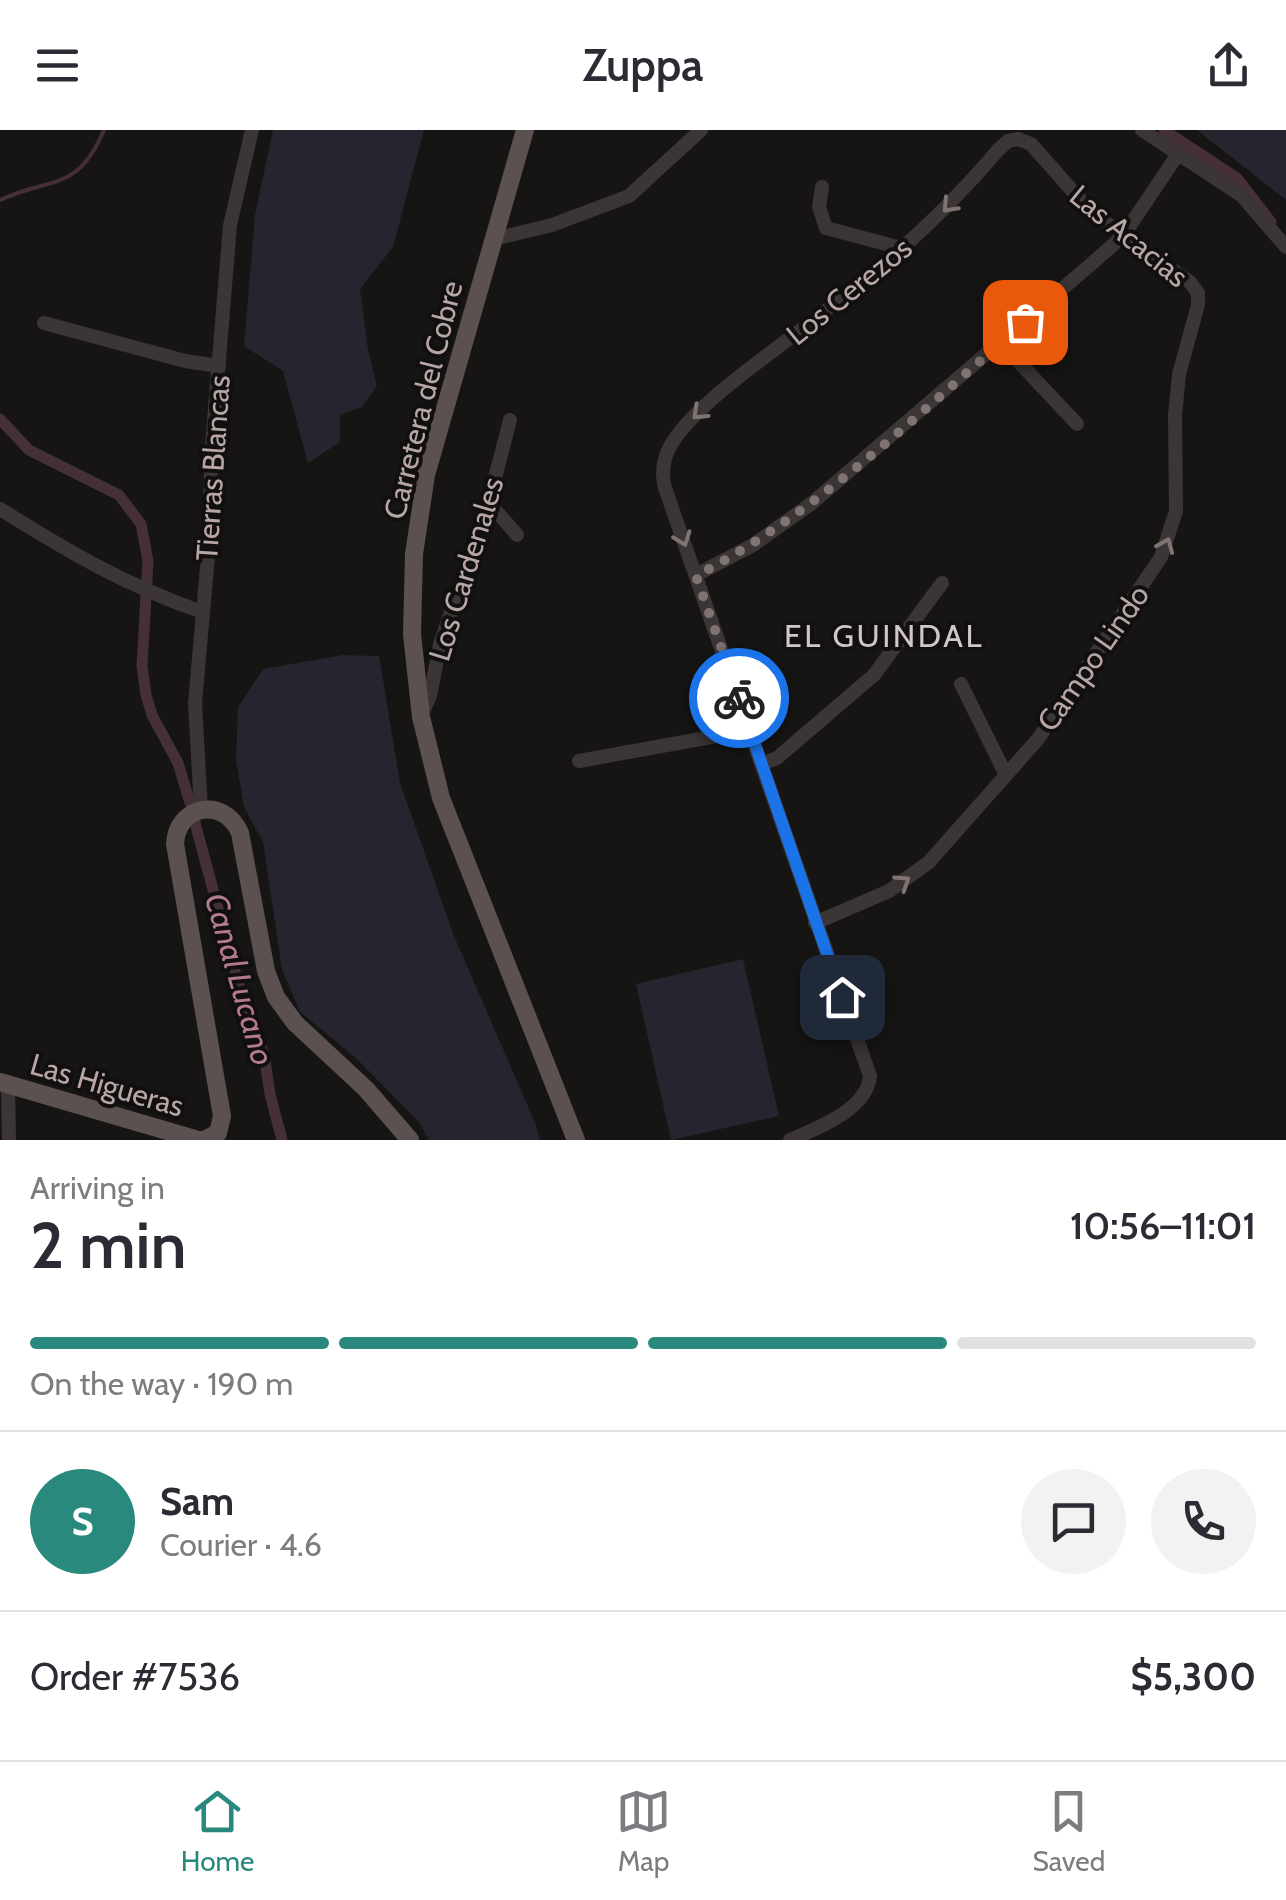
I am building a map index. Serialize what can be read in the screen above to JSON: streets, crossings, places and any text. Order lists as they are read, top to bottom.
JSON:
{
  "streets": {
    "main road": ["Carretera del Cobre", "Las Higueras"],
    "street": [
      "Las Acacias",
      "Los Cerezos",
      "Tierras Blancas",
      "Los Cardenales",
      "Campo Lindo"
    ]
  },
  "crossings": [
    ["Las Acacias", "Los Cerezos"],
    ["Las Acacias", "Campo Lindo"],
    ["Carretera del Cobre", "Los Cardenales"],
    ["Tierras Blancas", "Las Higueras"]
  ],
  "one_way": ["Los Cerezos", "Campo Lindo"],
  "districts": ["EL GUINDAL"],
  "water": ["Canal Lucano"],
  "page": {
    "header": "Zuppa",
    "heading": ["2 min", "Arriving in", "10:56–11:01"],
    "panel": [
      "Sam",
      "Courier · 4.6",
      "Order #7536",
      "$5,300"
    ],
    "bar": "On the way · 190 m",
    "round": "S",
    "tabs": ["Home", "Map", "Saved"]
  }
}
